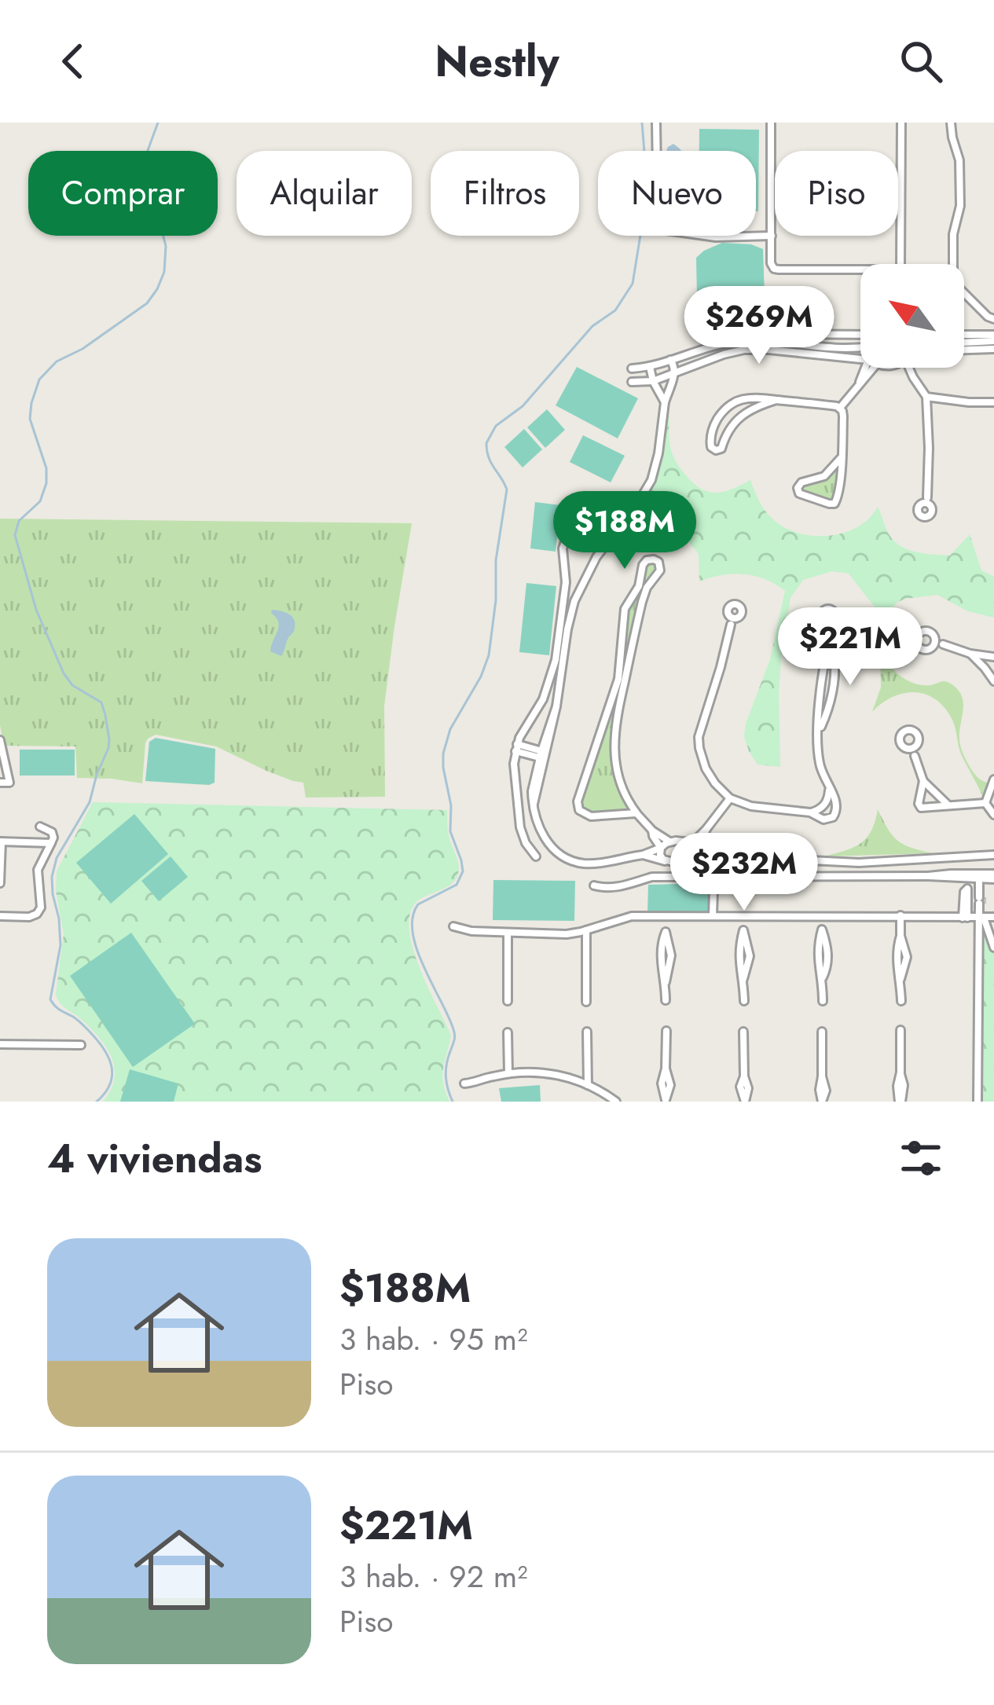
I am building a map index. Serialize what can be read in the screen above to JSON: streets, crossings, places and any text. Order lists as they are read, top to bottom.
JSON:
{
  "north": "top left",
  "page": {
    "header": "Nestly",
    "chip": [
      "Comprar",
      "Alquilar",
      "Filtros",
      "Nuevo",
      "Piso"
    ],
    "price": [
      "$269M",
      "$188M",
      "$221M",
      "$232M"
    ],
    "heading": "4 viviendas",
    "list": [
      {
        "name": "$188M",
        "note": "3 hab. · 95 m² · Piso"
      },
      {
        "name": "$221M",
        "note": "3 hab. · 92 m² · Piso"
      }
    ]
  }
}
